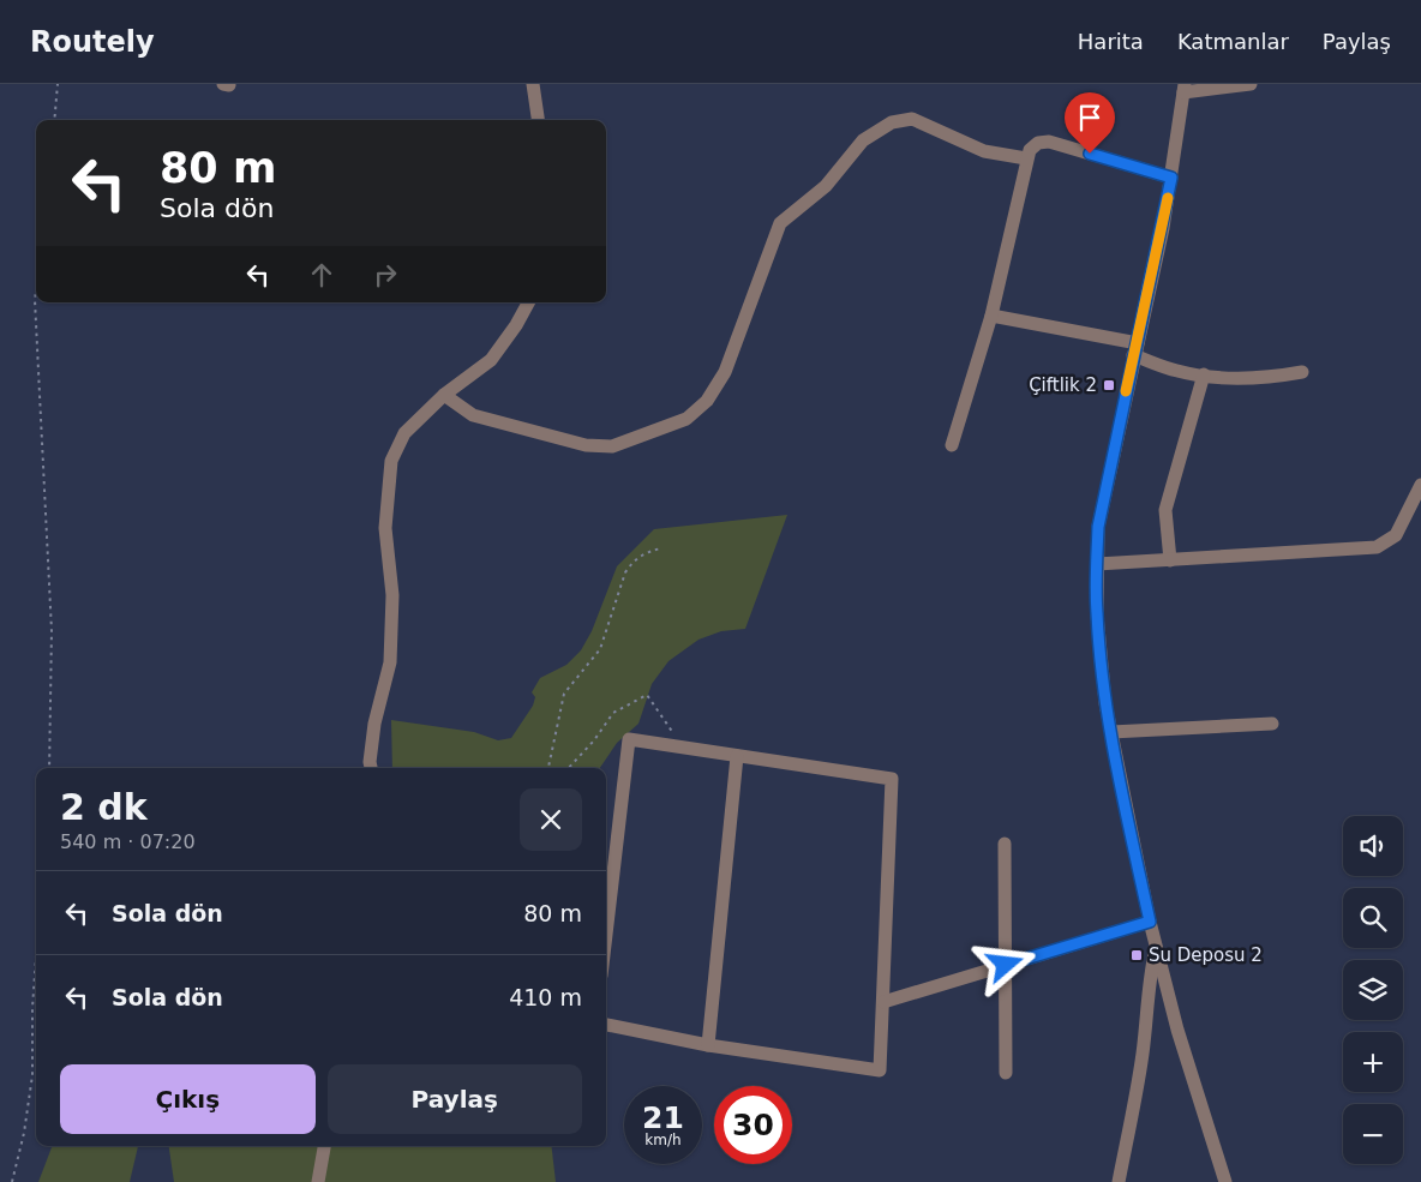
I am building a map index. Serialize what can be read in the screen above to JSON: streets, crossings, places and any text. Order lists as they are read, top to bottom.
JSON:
{
  "places": {
    "transit": ["Çiftlik 2", "Su Deposu 2"]
  },
  "page": {
    "header": "Routely",
    "nav": ["Harita", "Katmanlar", "Paylaş"],
    "turn": ["80 m", "Sola dön"],
    "heading": ["2 dk", "540 m · 07:20"],
    "map_buttons": ["+", "−"],
    "list": [
      {
        "name": "Sola dön",
        "value": "80 m"
      },
      {
        "name": "Sola dön",
        "value": "410 m"
      }
    ],
    "buttons": ["Çıkış", "Paylaş"],
    "speed": "21 km/h",
    "limit": "30"
  }
}
